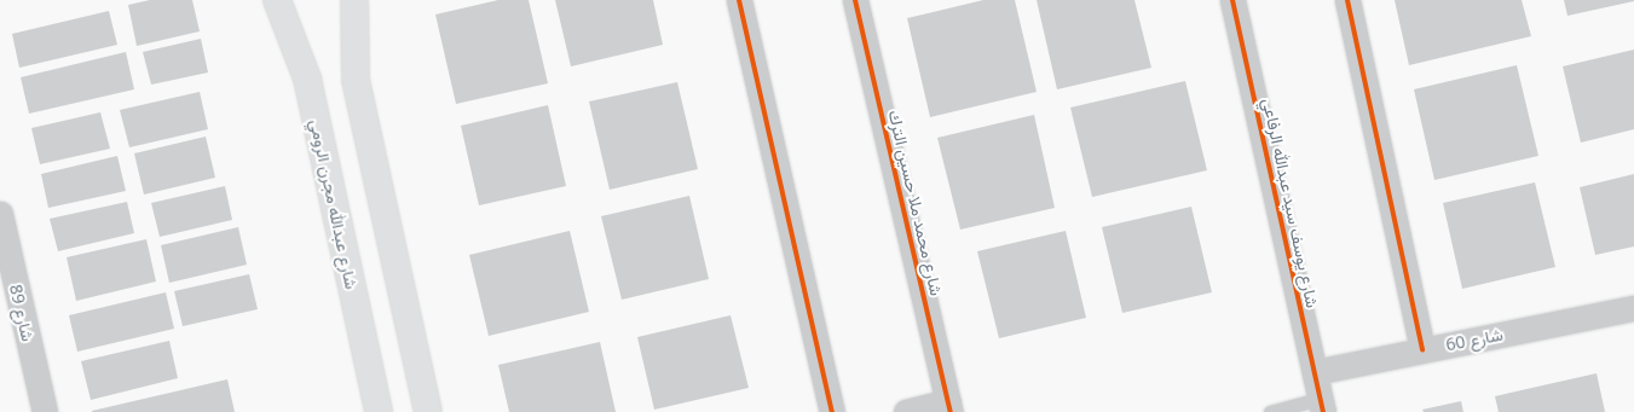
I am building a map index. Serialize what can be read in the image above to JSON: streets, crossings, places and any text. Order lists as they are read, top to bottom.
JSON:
{
  "streets": {
    "main road": ["شارع عبدالله مجرن الرومي"],
    "street": [
      "شارع محمد ملا حسين الترك",
      "شارع يوسف سيد عبدالله الرفاعي",
      "شارع 89",
      "شارع 60"
    ]
  },
  "crossings": [
    ["شارع يوسف سيد عبدالله الرفاعي", "شارع 60"]
  ]
}
